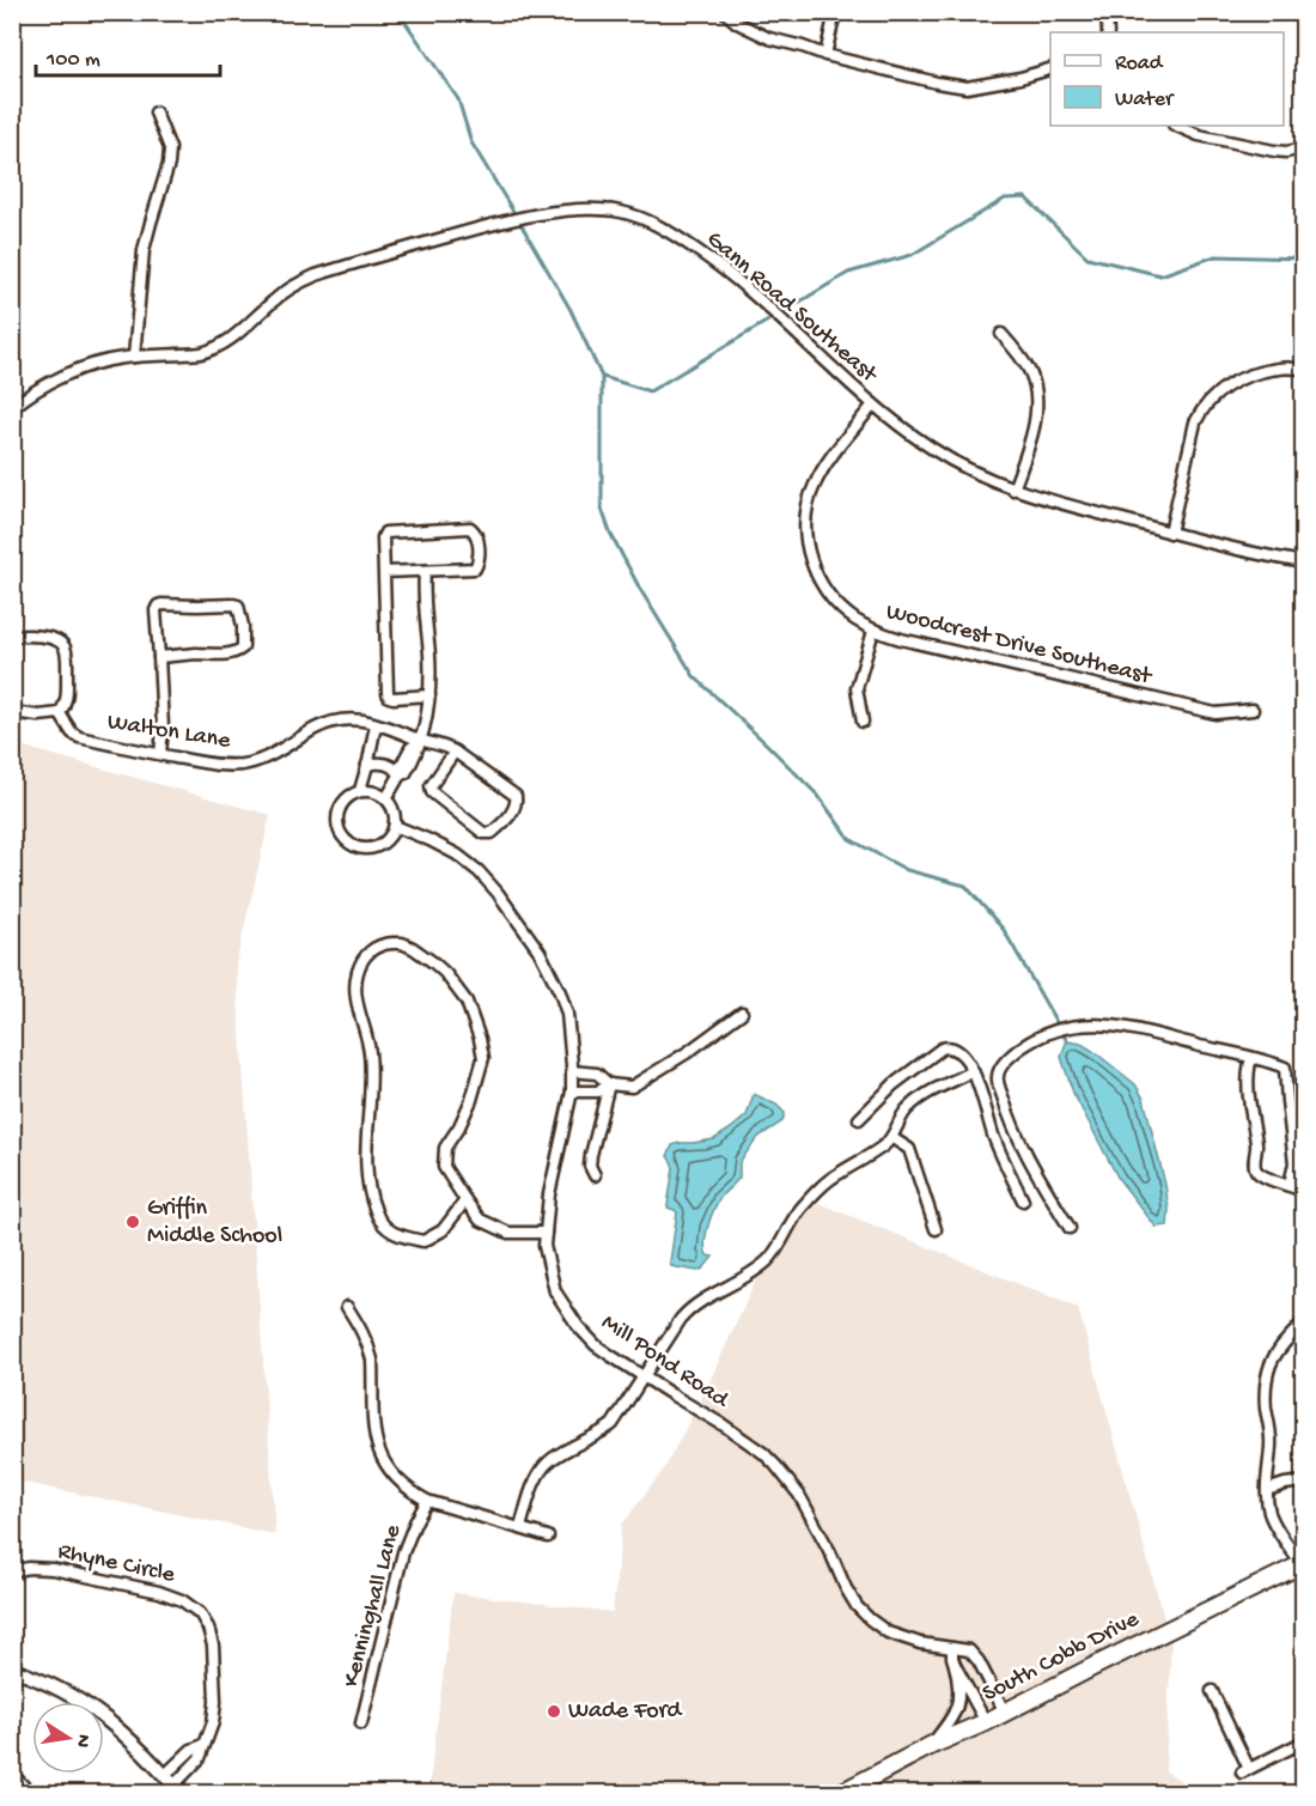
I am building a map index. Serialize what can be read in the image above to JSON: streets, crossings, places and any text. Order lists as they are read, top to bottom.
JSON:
{
  "streets": {
    "main road": ["South Cobb Drive"],
    "street": [
      "Gann Road Southeast",
      "Woodcrest Drive Southeast",
      "Walton Lane",
      "Mill Pond Road",
      "Rhyne Circle",
      "Kenninghall Lane"
    ]
  },
  "crossings": [
    ["Gann Road Southeast", "Woodcrest Drive Southeast"],
    ["Mill Pond Road", "South Cobb Drive"]
  ],
  "places": ["Griffin Middle School", "Wade Ford"],
  "legend": ["Road", "Water"],
  "scale_bar": "100 m",
  "north": "right"
}
